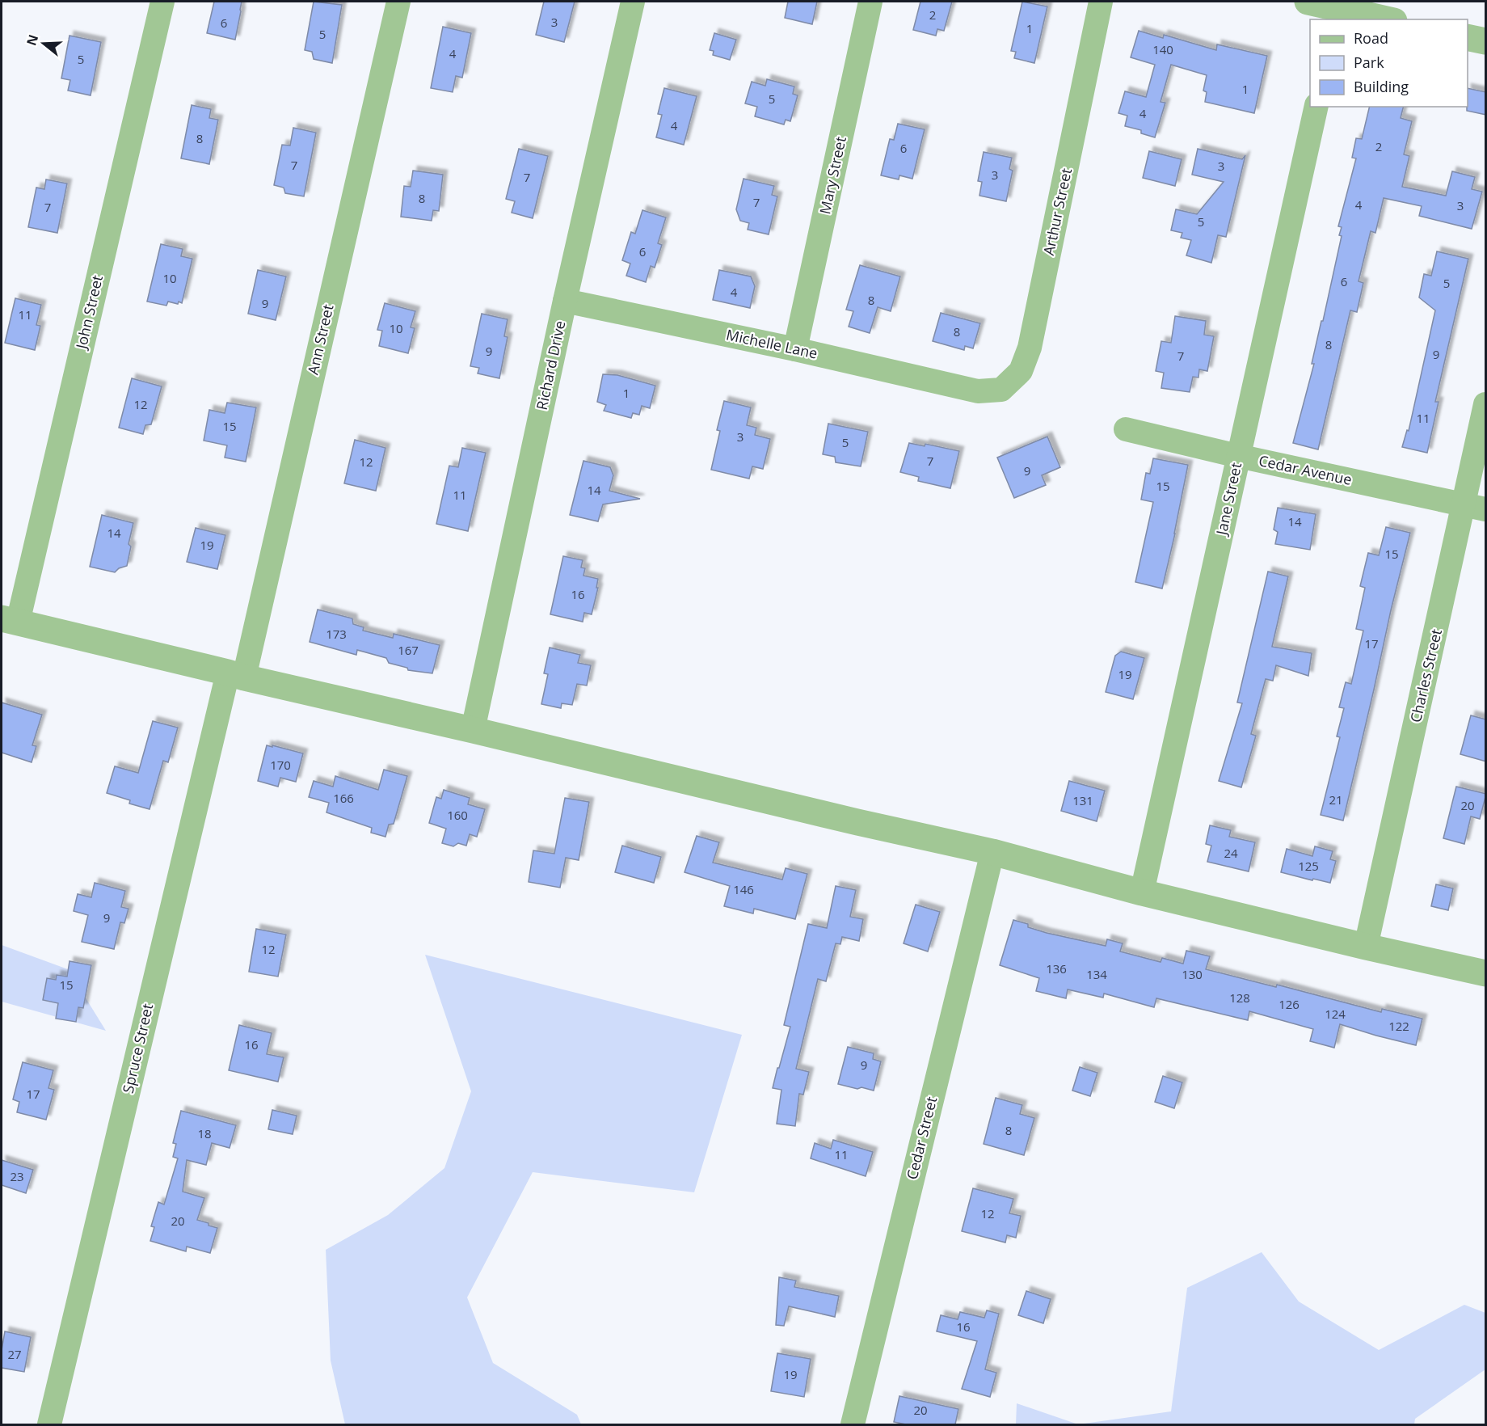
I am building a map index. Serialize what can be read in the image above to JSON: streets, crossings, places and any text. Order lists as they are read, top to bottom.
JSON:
{
  "streets": {
    "street": [
      "Mary Street",
      "Arthur Street",
      "John Street",
      "Ann Street",
      "Michelle Lane",
      "Richard Drive",
      "Cedar Avenue",
      "Jane Street",
      "Charles Street",
      "Spruce Street",
      "Cedar Street"
    ]
  },
  "crossings": [
    ["Mary Street", "Michelle Lane"],
    ["Arthur Street", "Michelle Lane"],
    ["Ann Street", "Spruce Street"],
    ["Michelle Lane", "Richard Drive"],
    ["Cedar Avenue", "Jane Street"],
    ["Cedar Avenue", "Charles Street"]
  ],
  "house_numbers": [
    "2",
    "3",
    "6",
    "1",
    "5",
    "140",
    "4",
    "5",
    "1",
    "5",
    "4",
    "4",
    "8",
    "2",
    "6",
    "7",
    "3",
    "3",
    "7",
    "8",
    "7",
    "4",
    "3",
    "7",
    "5",
    "6",
    "10",
    "6",
    "5",
    "4",
    "8",
    "9",
    "11",
    "10",
    "8",
    "8",
    "9",
    "9",
    "7",
    "1",
    "12",
    "11",
    "15",
    "3",
    "5",
    "7",
    "12",
    "9",
    "15",
    "14",
    "11",
    "14",
    "14",
    "19",
    "15",
    "16",
    "173",
    "17",
    "167",
    "19",
    "170",
    "166",
    "21",
    "131",
    "20",
    "160",
    "24",
    "125",
    "146",
    "9",
    "12",
    "136",
    "134",
    "130",
    "15",
    "128",
    "126",
    "124",
    "122",
    "16",
    "9",
    "17",
    "8",
    "18",
    "11",
    "23",
    "12",
    "20",
    "16",
    "27",
    "19",
    "20"
  ],
  "legend": ["Road", "Park", "Building"],
  "north": "left"
}
